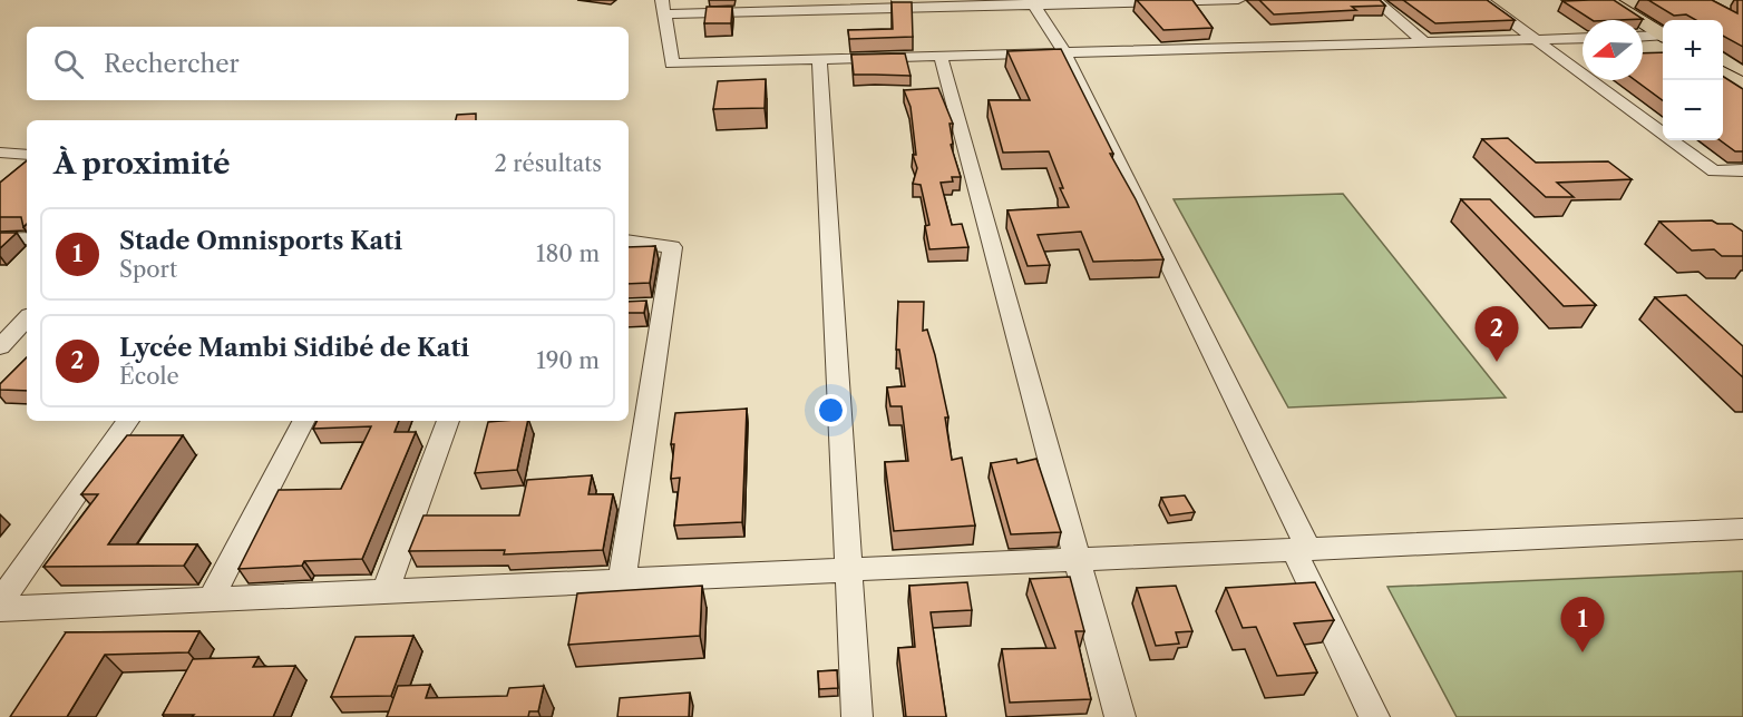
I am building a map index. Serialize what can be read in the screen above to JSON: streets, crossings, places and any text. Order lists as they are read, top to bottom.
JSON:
{
  "north": "left",
  "page": {
    "map_buttons": ["+", "−"],
    "search": "Rechercher",
    "heading": ["À proximité", "2 résultats"],
    "list": [
      {
        "mark": "1",
        "name": "Stade Omnisports Kati",
        "note": "Sport",
        "value": "180 m"
      },
      {
        "mark": "2",
        "name": "Lycée Mambi Sidibé de Kati",
        "note": "École",
        "value": "190 m"
      }
    ],
    "pins": ["2", "1"]
  }
}
